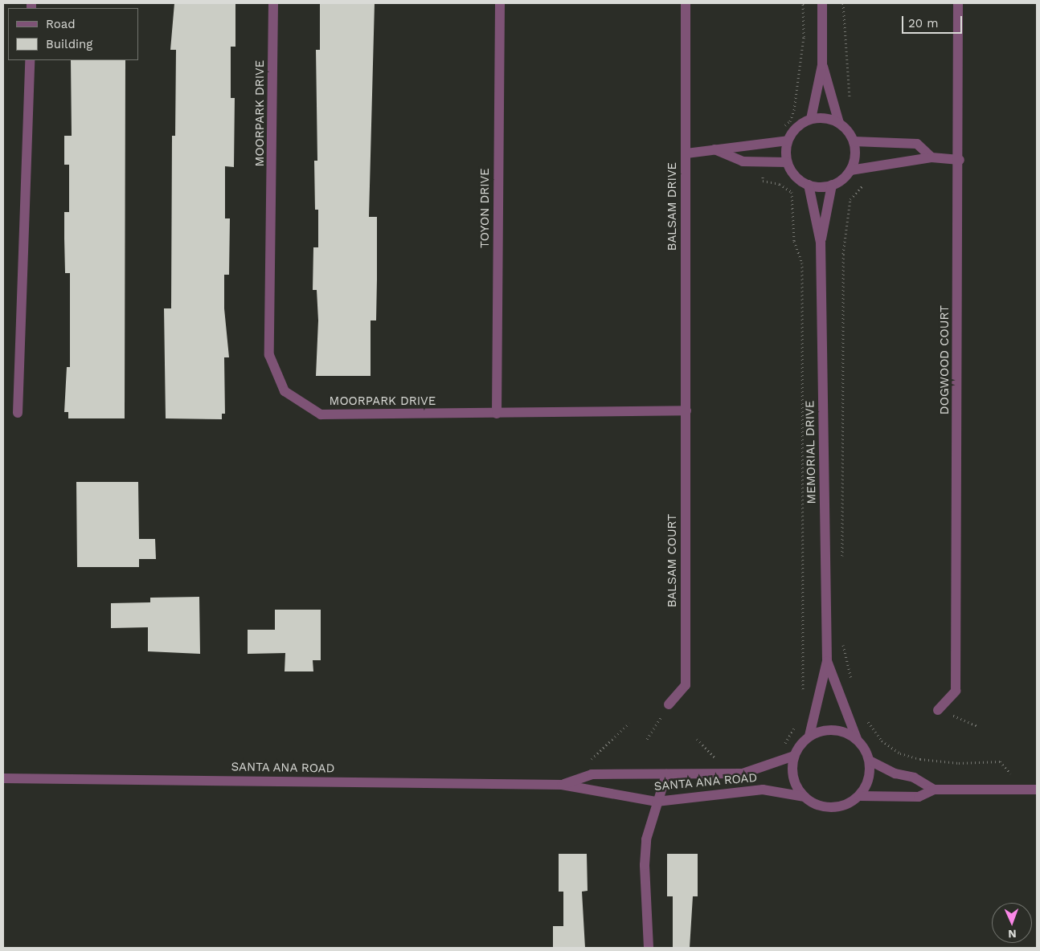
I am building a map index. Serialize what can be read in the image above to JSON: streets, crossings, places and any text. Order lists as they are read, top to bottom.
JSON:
{
  "streets": {
    "street": [
      "MOORPARK DRIVE",
      "BALSAM DRIVE",
      "TOYON DRIVE",
      "DOGWOOD COURT",
      "MEMORIAL DRIVE",
      "BALSAM COURT",
      "SANTA ANA ROAD"
    ]
  },
  "crossings": [
    ["MOORPARK DRIVE", "BALSAM DRIVE"],
    ["MOORPARK DRIVE", "TOYON DRIVE"],
    ["MOORPARK DRIVE", "BALSAM COURT"],
    ["BALSAM DRIVE", "BALSAM COURT"]
  ],
  "legend": ["Road", "Building"],
  "scale_bar": "20 m",
  "north": "bottom"
}
